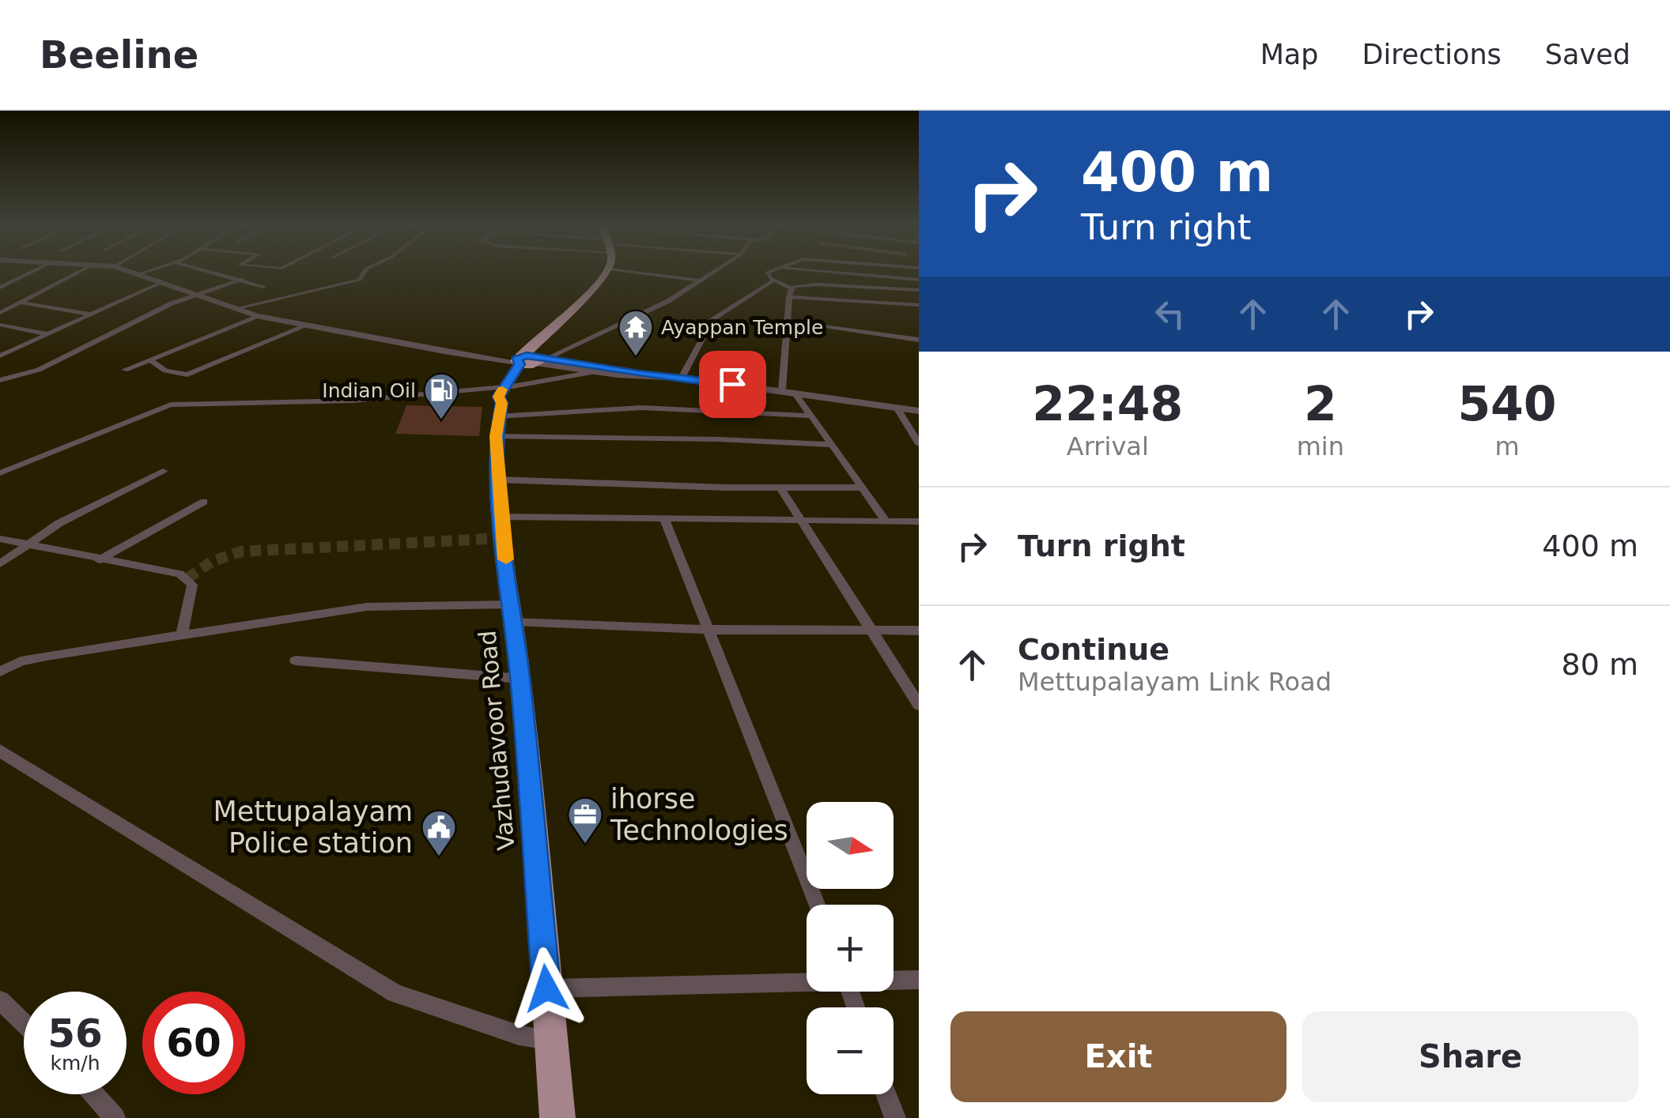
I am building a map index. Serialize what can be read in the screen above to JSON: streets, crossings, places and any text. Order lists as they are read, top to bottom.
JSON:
{
  "streets": {
    "main road": ["Vazhudavoor Road"]
  },
  "places": {
    "temple": ["Ayappan Temple"],
    "fuel station": ["Indian Oil"],
    "office": ["ihorse Technologies"],
    "public building": ["Mettupalayam Police station"]
  },
  "north": "right",
  "page": {
    "header": "Beeline",
    "nav": ["Map", "Directions", "Saved"],
    "turn": ["400 m", "Turn right"],
    "eta": [
      "22:48",
      "Arrival",
      "2",
      "min",
      "540",
      "m"
    ],
    "list": [
      {
        "name": "Turn right",
        "value": "400 m"
      },
      {
        "name": "Continue",
        "note": "Mettupalayam Link Road",
        "value": "80 m"
      }
    ],
    "map_buttons": ["+", "−"],
    "speed": "56 km/h",
    "limit": "60",
    "buttons": ["Exit", "Share"]
  }
}
